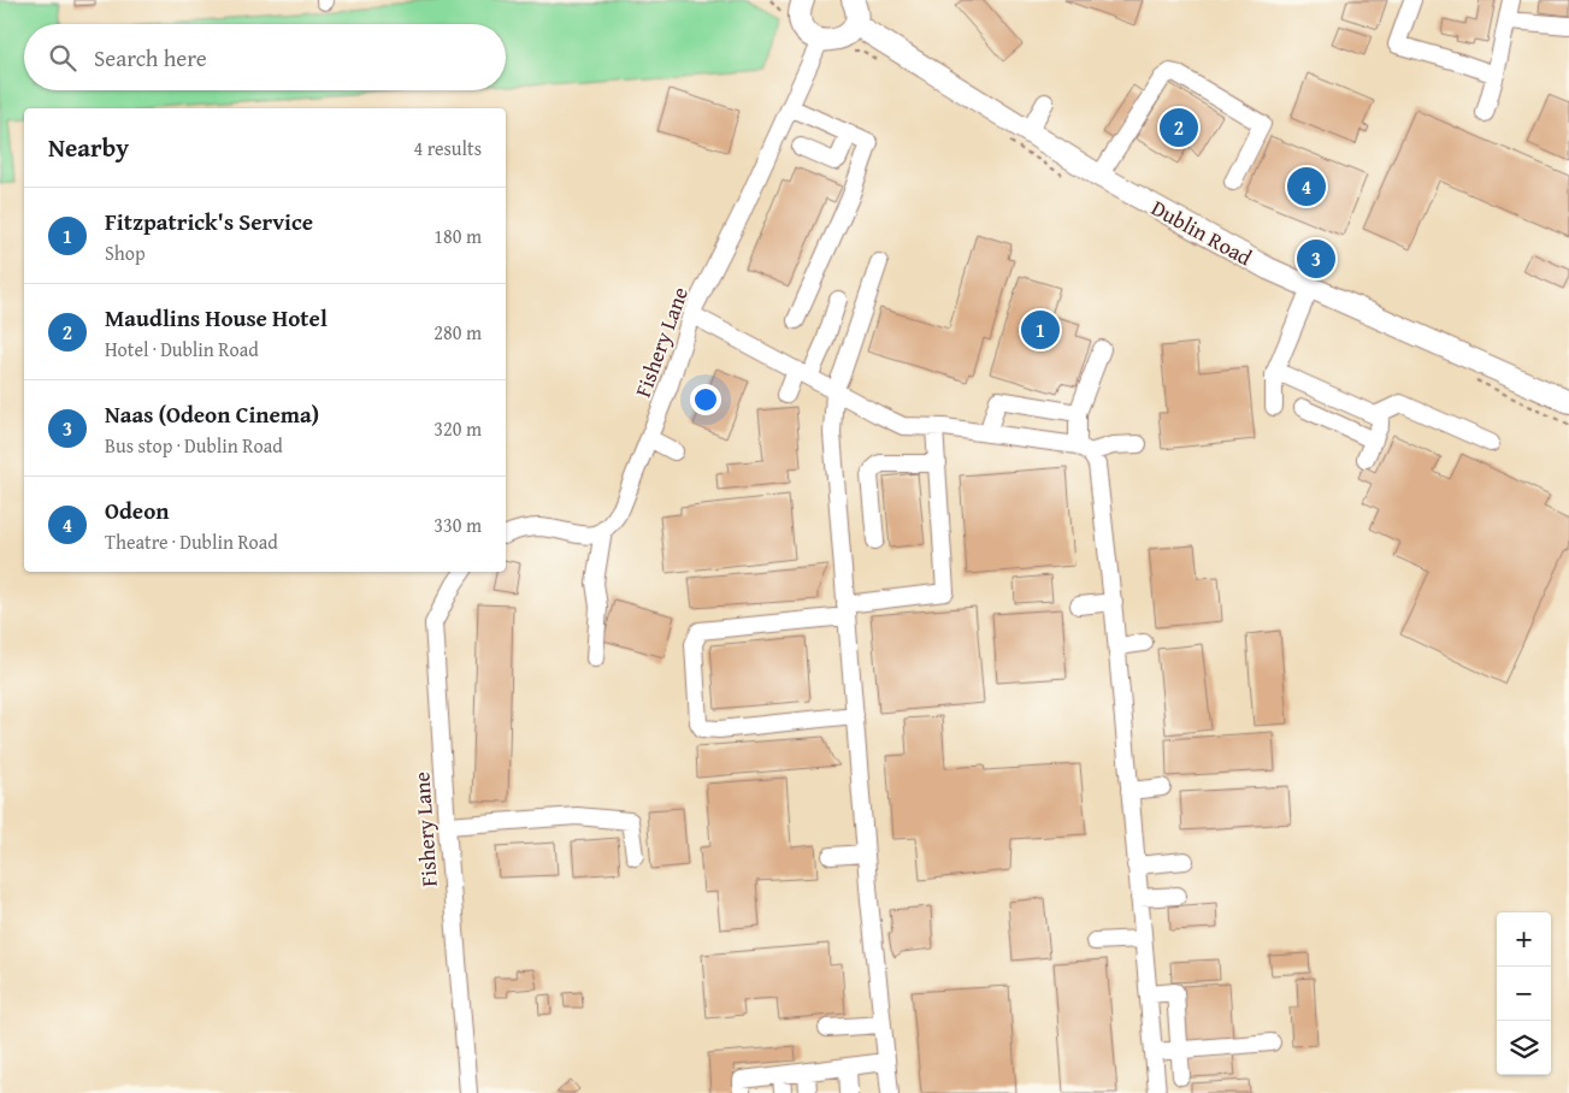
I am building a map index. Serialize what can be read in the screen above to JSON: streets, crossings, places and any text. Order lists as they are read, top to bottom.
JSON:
{
  "streets": {
    "main road": ["Dublin Road"],
    "street": ["Fishery Lane"]
  },
  "page": {
    "search": "Search here",
    "pins": [
      "2",
      "4",
      "3",
      "1"
    ],
    "heading": ["Nearby", "4 results"],
    "list": [
      {
        "mark": "1",
        "name": "Fitzpatrick's Service",
        "note": "Shop",
        "value": "180 m"
      },
      {
        "mark": "2",
        "name": "Maudlins House Hotel",
        "note": "Hotel · Dublin Road",
        "value": "280 m"
      },
      {
        "mark": "3",
        "name": "Naas (Odeon Cinema)",
        "note": "Bus stop · Dublin Road",
        "value": "320 m"
      },
      {
        "mark": "4",
        "name": "Odeon",
        "note": "Theatre · Dublin Road",
        "value": "330 m"
      }
    ],
    "map_buttons": ["+", "−"]
  }
}
